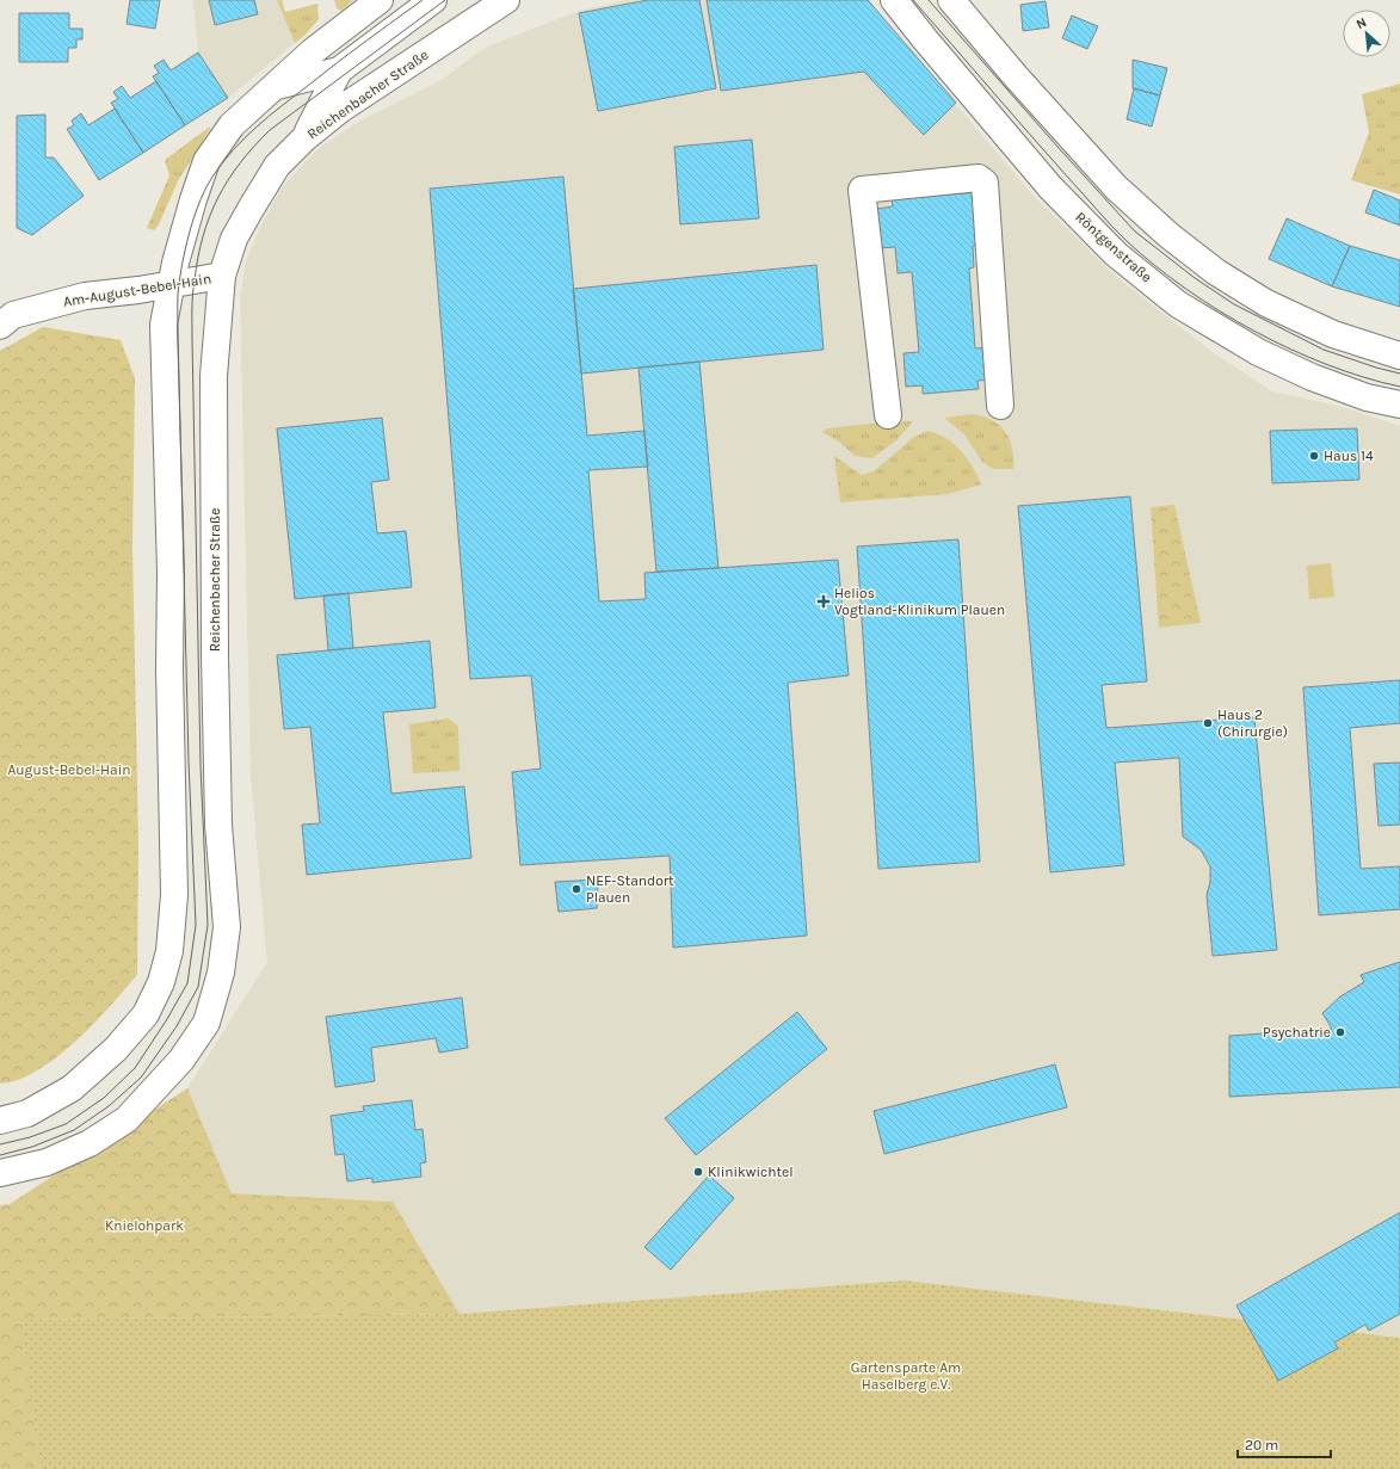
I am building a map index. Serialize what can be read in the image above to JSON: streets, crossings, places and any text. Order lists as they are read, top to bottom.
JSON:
{
  "streets": {
    "street": ["Reichenbacher Straße", "Röntgenstraße", "Am-August-Bebel-Hain"]
  },
  "crossings": [
    ["Reichenbacher Straße", "Am-August-Bebel-Hain"]
  ],
  "parks": ["August-Bebel-Hain", "Knielohpark", "Gartensparte Am Haselberg e.V."],
  "places": {
    "other": [
      "Haus 14",
      "Haus 2 (Chirurgie)",
      "NEF-Standort Plauen",
      "Psychatrie",
      "Klinikwichtel"
    ],
    "health": ["Helios Vogtland-Klinikum Plauen"]
  },
  "scale_bar": "20 m",
  "north": "top left"
}
